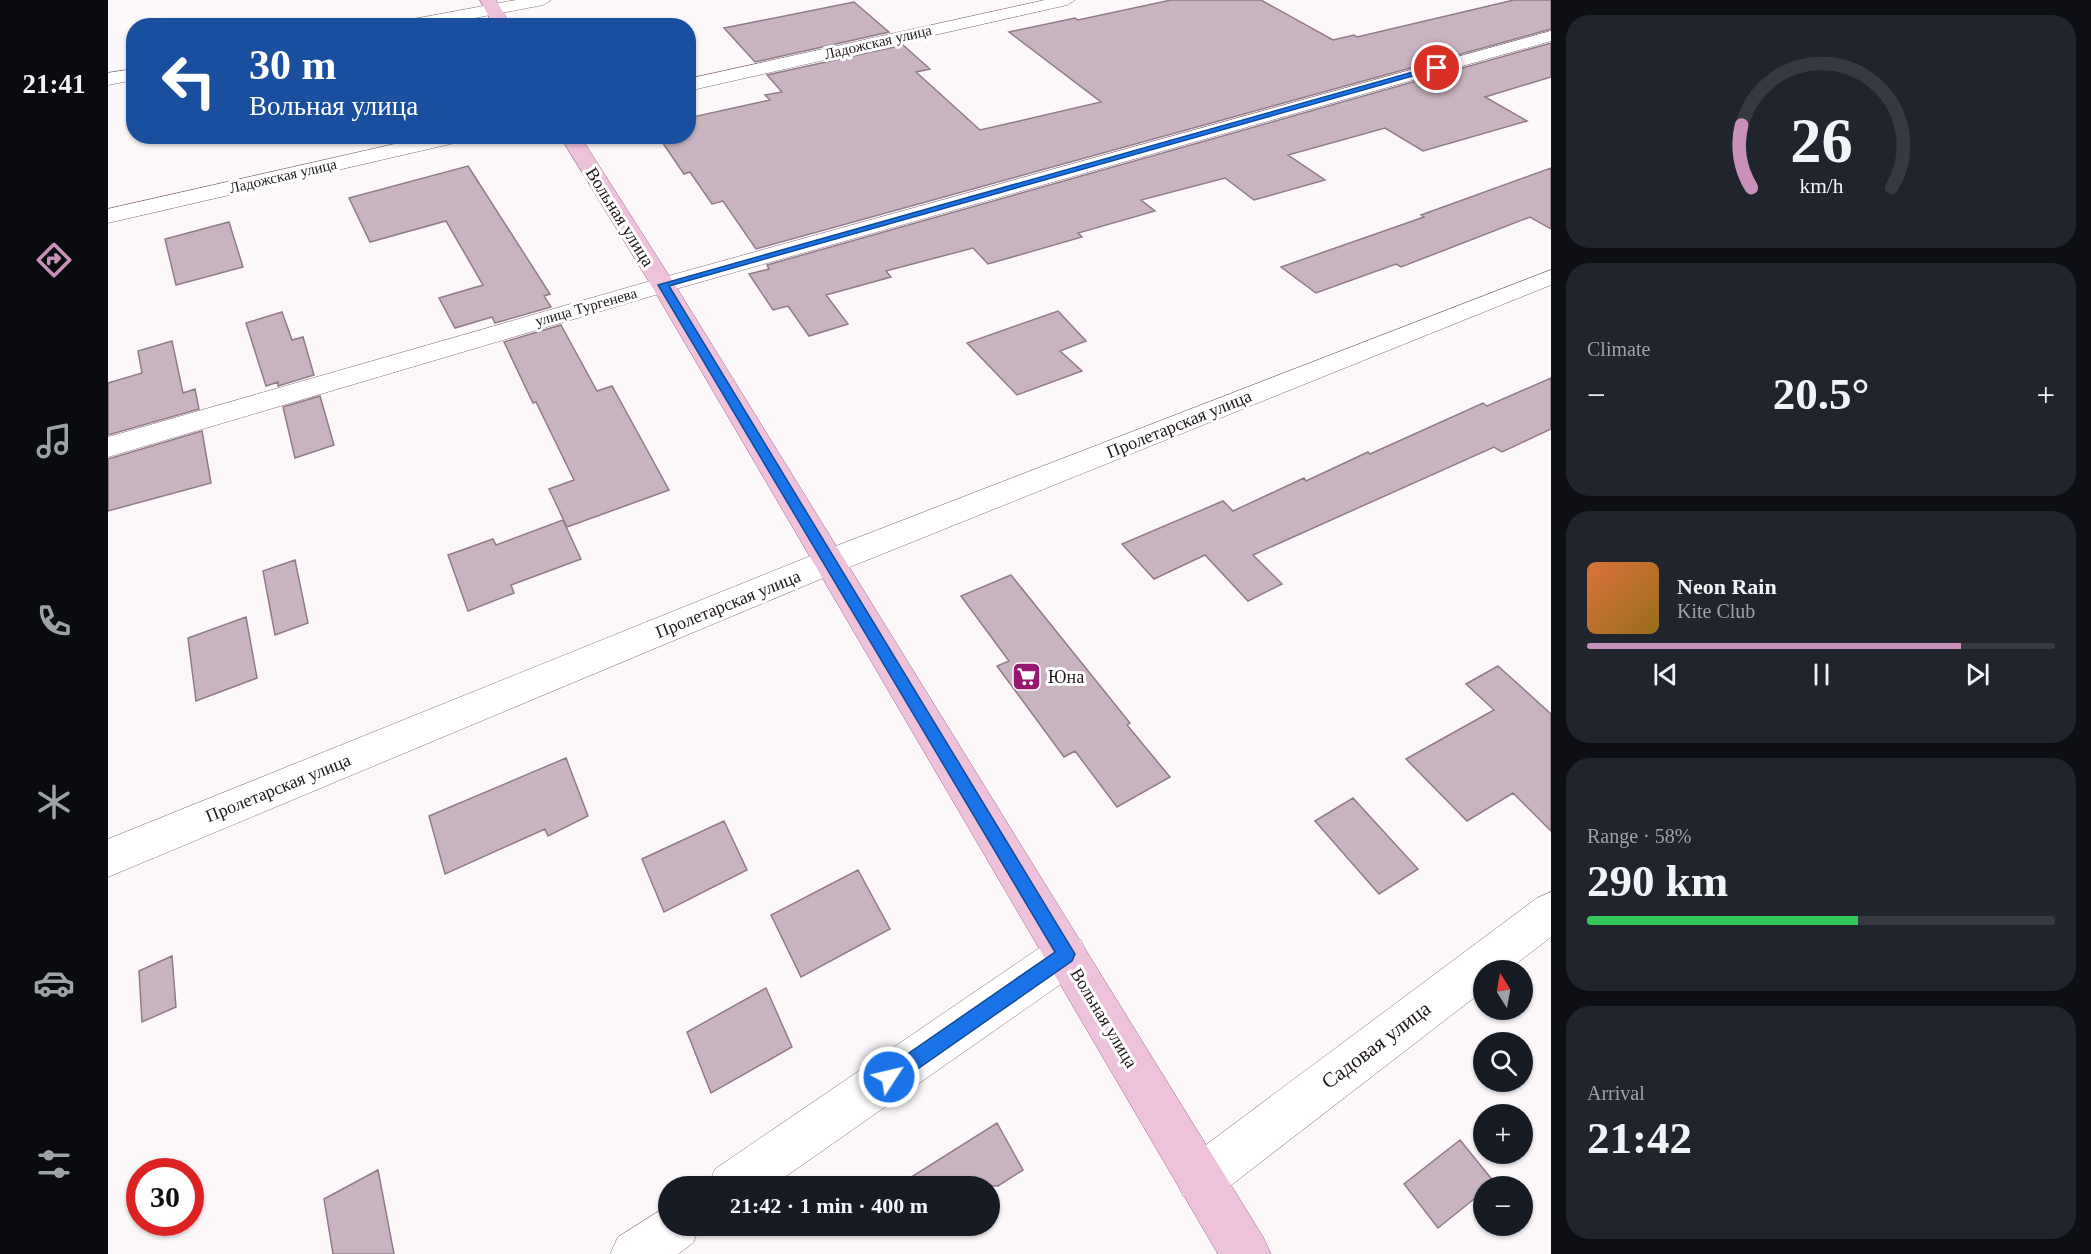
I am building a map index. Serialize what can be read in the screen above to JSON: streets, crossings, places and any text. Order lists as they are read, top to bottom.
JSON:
{
  "streets": {
    "main road": ["Вольная улица"],
    "street": [
      "Ладожская улица",
      "улица Тургенева",
      "Пролетарская улица",
      "Садовая улица"
    ]
  },
  "crossings": [
    ["Вольная улица", "улица Тургенева"],
    ["Вольная улица", "Пролетарская улица"],
    ["Вольная улица", "Садовая улица"]
  ],
  "places": {
    "supermarket": ["Юна"]
  },
  "north": "top",
  "page": {
    "tabs": "21:41",
    "turn": ["30 m", "Вольная улица"],
    "tile": [
      "Climate",
      ["Range · 58%", "290 km"],
      ["Arrival", "21:42"]
    ],
    "heat": ["−", "20.5°", "+"],
    "song": ["Neon Rain", "Kite Club"],
    "map_buttons": ["+", "−"],
    "limit": "30",
    "trip": "21:42 · 1 min · 400 m",
    "gauge": ["26", "km/h"]
  }
}
